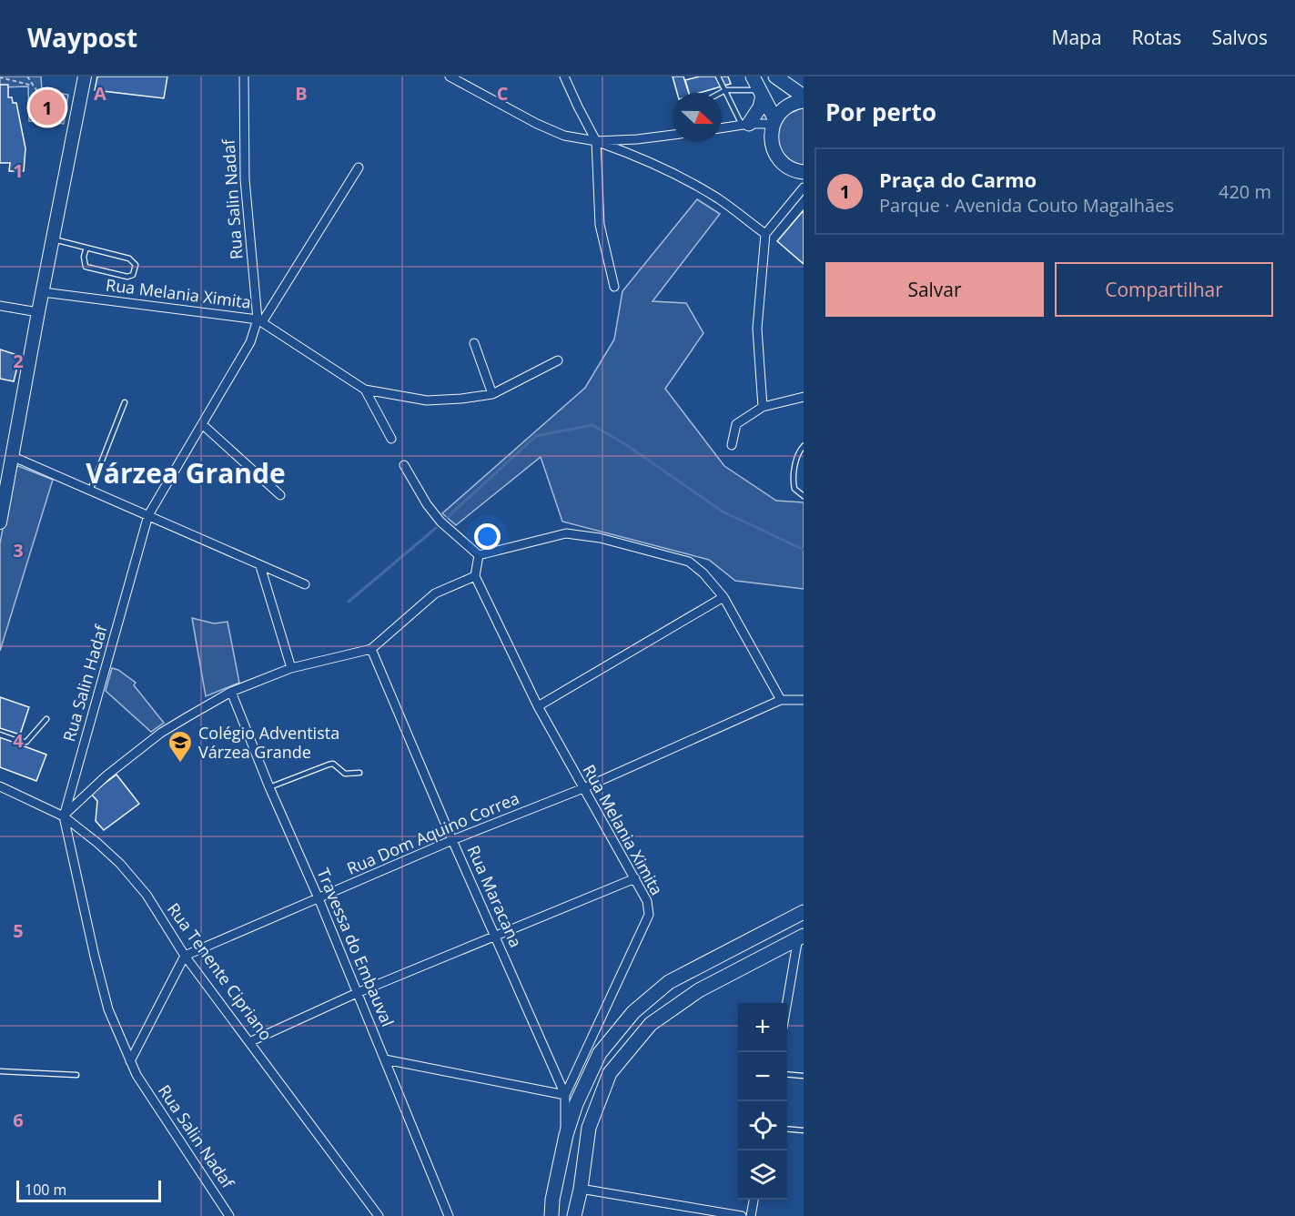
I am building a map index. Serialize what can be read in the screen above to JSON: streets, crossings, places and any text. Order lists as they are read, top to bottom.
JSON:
{
  "streets": {
    "street": [
      "Rua Salin Nadaf",
      "Rua Melania Ximita",
      "Rua Salin Hadaf",
      "Rua Dom Aquino Correa",
      "Rua Maracana",
      "Travessa do Embauval",
      "Rua Tenente Cipriano"
    ]
  },
  "crossings": [
    ["Rua Salin Nadaf", "Rua Melania Ximita"],
    ["Rua Salin Nadaf", "Rua Salin Hadaf"],
    ["Rua Melania Ximita", "Rua Salin Hadaf"],
    ["Rua Melania Ximita", "Rua Dom Aquino Correa"],
    ["Rua Melania Ximita", "Rua Maracana"],
    ["Rua Salin Hadaf", "Rua Tenente Cipriano"],
    ["Rua Dom Aquino Correa", "Rua Maracana"],
    ["Rua Dom Aquino Correa", "Travessa do Embauval"],
    ["Rua Dom Aquino Correa", "Rua Tenente Cipriano"]
  ],
  "districts": ["Várzea Grande"],
  "places": {
    "school or university": ["Colégio Adventista Várzea Grande"]
  },
  "scale_bar": "100 m",
  "north": "right",
  "page": {
    "header": "Waypost",
    "nav": ["Mapa", "Rotas", "Salvos"],
    "heading": "Por perto",
    "pins": "1",
    "list": [
      {
        "mark": "1",
        "name": "Praça do Carmo",
        "note": "Parque · Avenida Couto Magalhães",
        "value": "420 m"
      }
    ],
    "buttons": ["Salvar", "Compartilhar"],
    "map_buttons": ["+", "−"],
    "scale": "100 m"
  },
  "grid": {
    "columns": ["A", "B", "C"],
    "rows": [
      "1",
      "2",
      "3",
      "4",
      "5",
      "6"
    ]
  }
}
